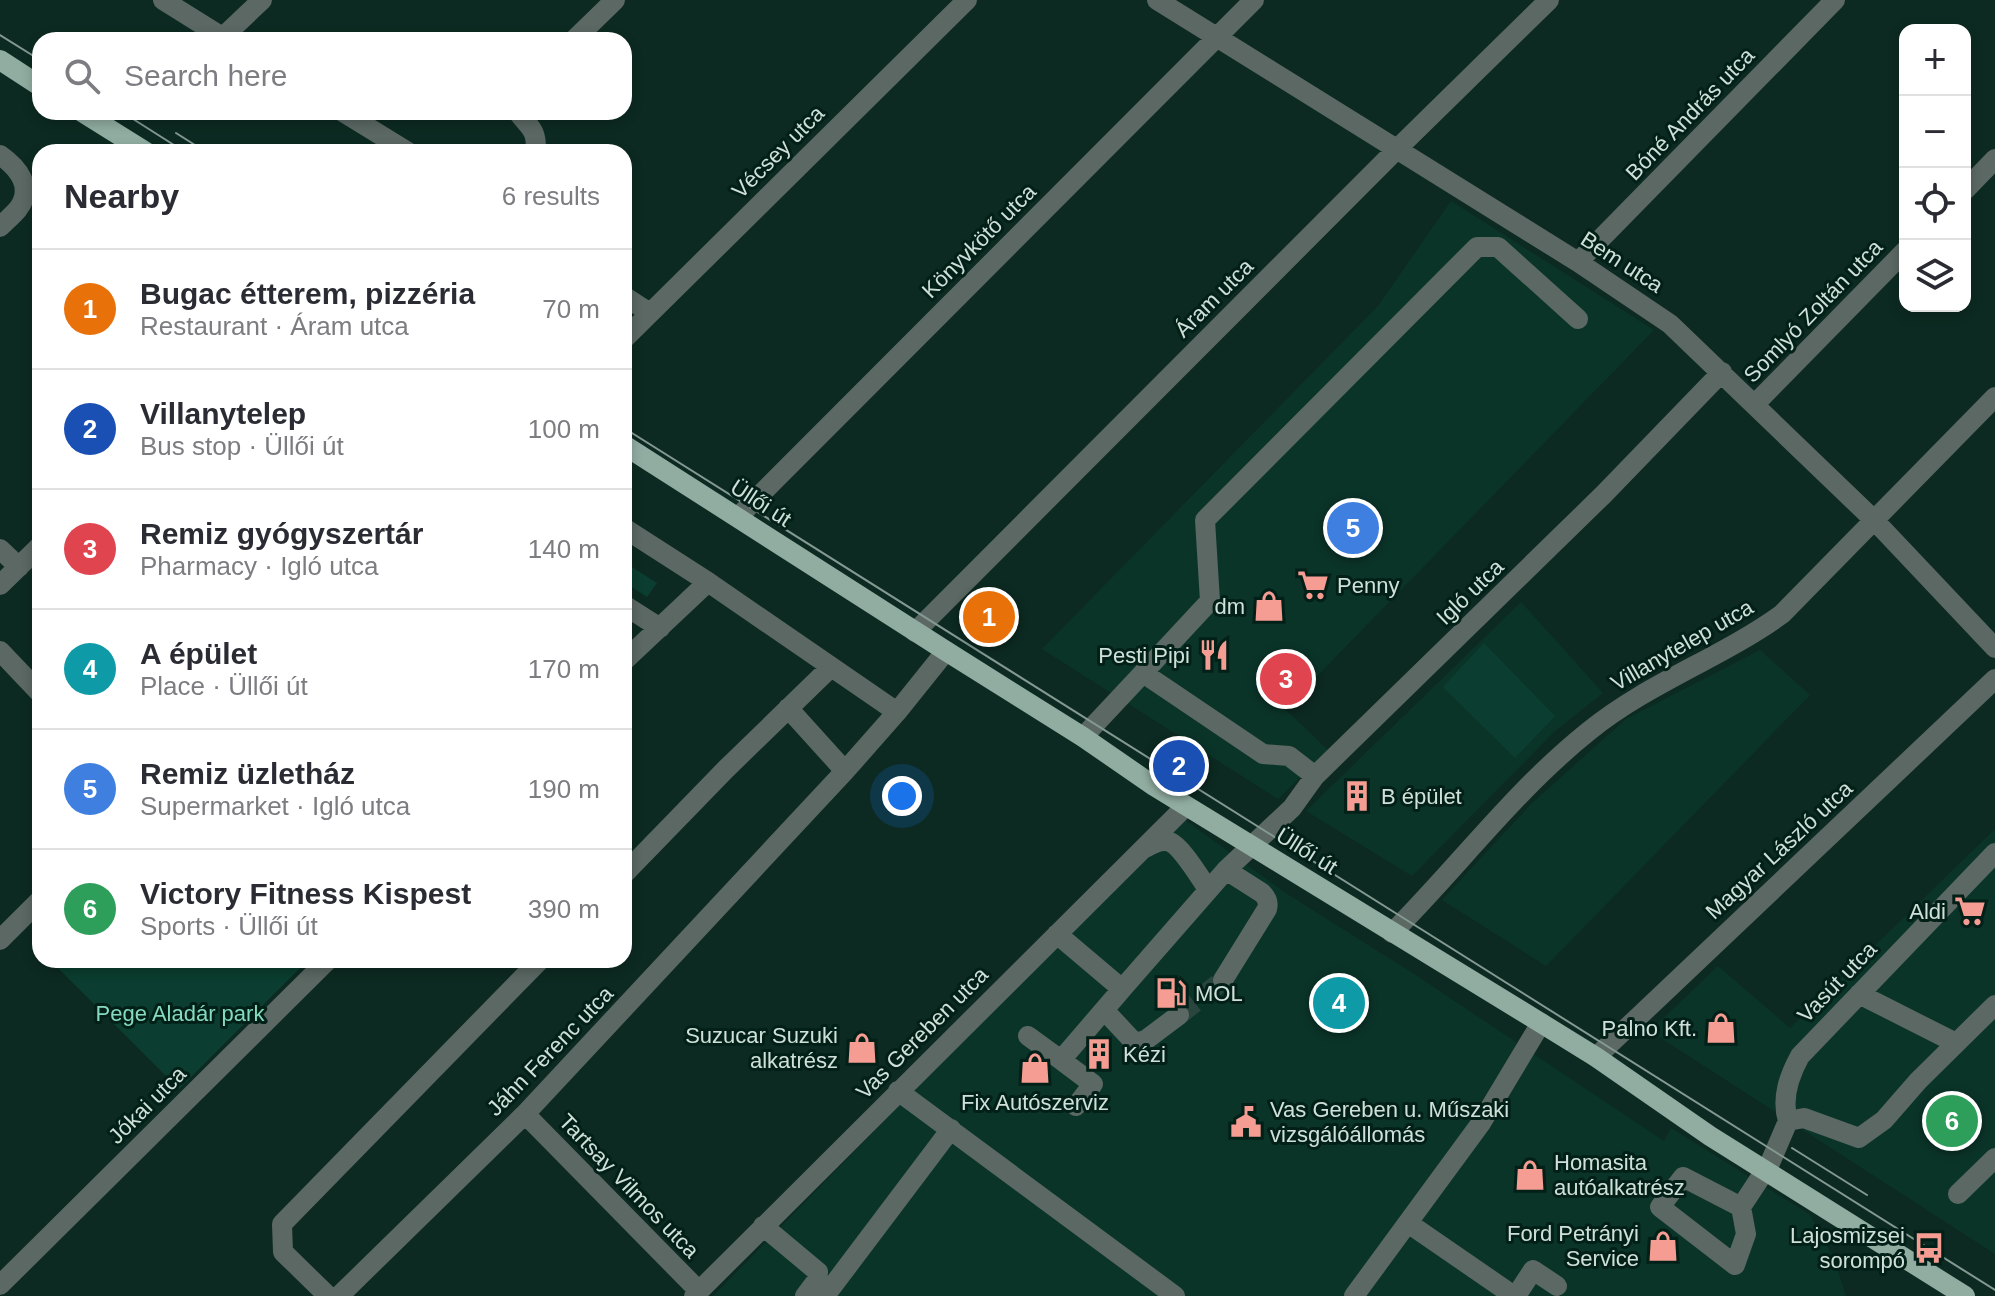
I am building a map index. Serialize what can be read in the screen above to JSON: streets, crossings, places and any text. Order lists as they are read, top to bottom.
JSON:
{
  "streets": {
    "main road": ["Üllői út"],
    "street": [
      "Bóné András utca",
      "Vécsey utca",
      "Könyvkötő utca",
      "Bem utca",
      "Áram utca",
      "Somlyó Zoltán utca",
      "Igló utca",
      "Villanytelep utca",
      "Magyar László utca",
      "Vasút utca",
      "Vas Gereben utca",
      "Jáhn Ferenc utca",
      "Jókai utca",
      "Tartsay Vilmos utca"
    ]
  },
  "crossings": [
    ["Bóné András utca", "Bem utca"],
    ["Könyvkötő utca", "Bem utca"],
    ["Könyvkötő utca", "Üllői út"],
    ["Bem utca", "Áram utca"],
    ["Bem utca", "Somlyó Zoltán utca"],
    ["Bem utca", "Igló utca"],
    ["Bem utca", "Villanytelep utca"],
    ["Áram utca", "Üllői út"],
    ["Üllői út", "Igló utca"],
    ["Üllői út", "Villanytelep utca"],
    ["Üllői út", "Magyar László utca"],
    ["Üllői út", "Vasút utca"],
    ["Üllői út", "Vas Gereben utca"],
    ["Üllői út", "Jáhn Ferenc utca"],
    ["Vas Gereben utca", "Tartsay Vilmos utca"],
    ["Jáhn Ferenc utca", "Tartsay Vilmos utca"]
  ],
  "parks": ["Pege Aladár park"],
  "places": {
    "supermarket": ["Penny", "Aldi"],
    "shop": [
      "dm",
      "Palno Kft.",
      "Suzucar Suzuki alkatrész",
      "Fix Autószerviz",
      "Homasita autóalkatrész",
      "Ford Petrányi Service"
    ],
    "restaurant": ["Pesti Pipi"],
    "building": ["B épület", "Kézi"],
    "fuel station": ["MOL"],
    "public building": ["Vas Gereben u. Műszaki vizsgálóállomás"],
    "bus stop": ["Lajosmizsei sorompó"]
  },
  "page": {
    "map_buttons": ["+", "−"],
    "search": "Search here",
    "heading": ["Nearby", "6 results"],
    "list": [
      {
        "mark": "1",
        "name": "Bugac étterem, pizzéria",
        "note": "Restaurant · Áram utca",
        "value": "70 m"
      },
      {
        "mark": "2",
        "name": "Villanytelep",
        "note": "Bus stop · Üllői út",
        "value": "100 m"
      },
      {
        "mark": "3",
        "name": "Remiz gyógyszertár",
        "note": "Pharmacy · Igló utca",
        "value": "140 m"
      },
      {
        "mark": "4",
        "name": "A épület",
        "note": "Place · Üllői út",
        "value": "170 m"
      },
      {
        "mark": "5",
        "name": "Remiz üzletház",
        "note": "Supermarket · Igló utca",
        "value": "190 m"
      },
      {
        "mark": "6",
        "name": "Victory Fitness Kispest",
        "note": "Sports · Üllői út",
        "value": "390 m"
      }
    ],
    "pins": [
      "5",
      "1",
      "3",
      "2",
      "4",
      "6"
    ]
  }
}
